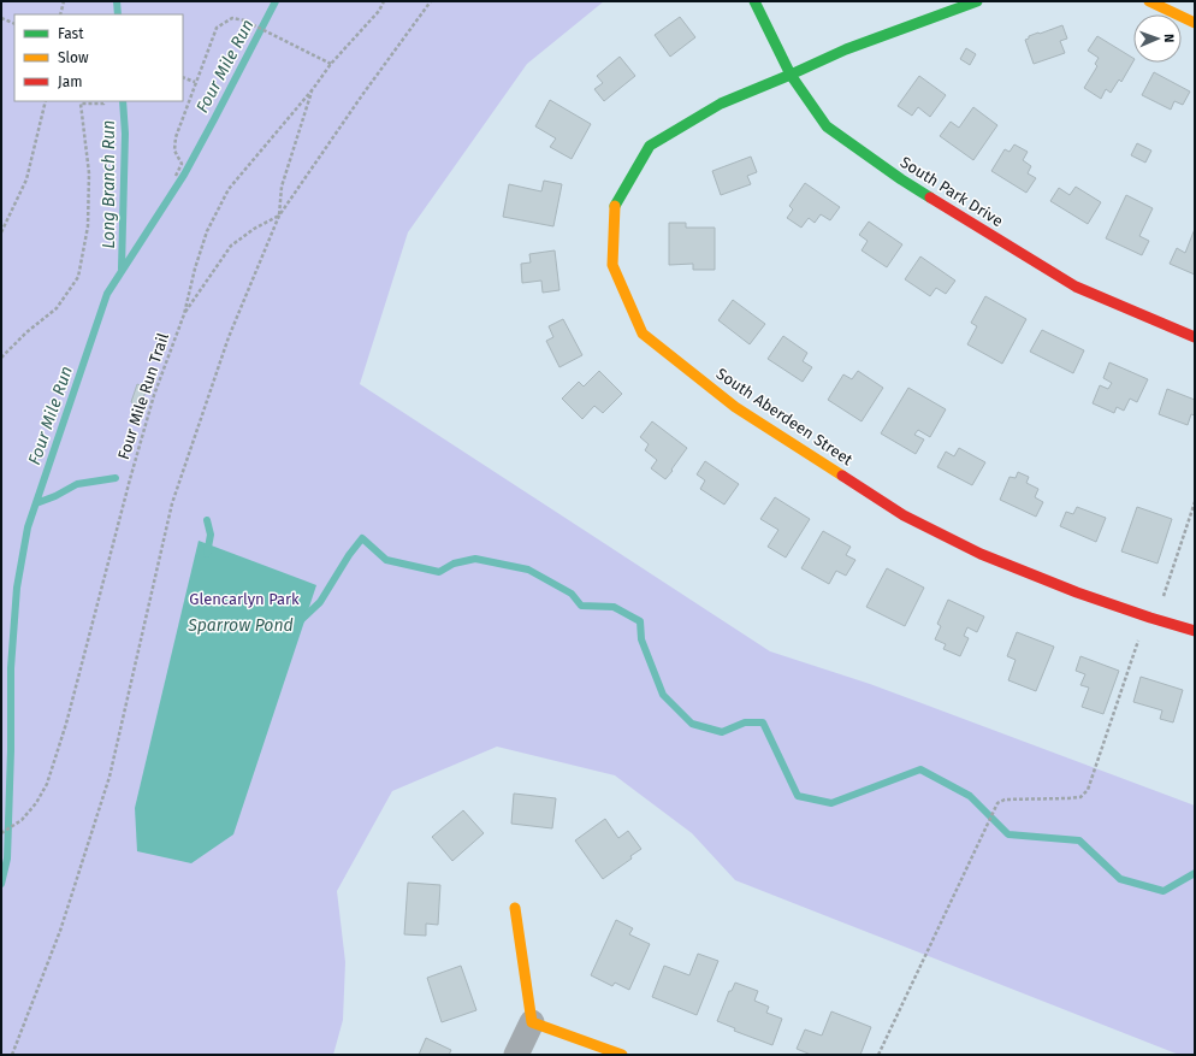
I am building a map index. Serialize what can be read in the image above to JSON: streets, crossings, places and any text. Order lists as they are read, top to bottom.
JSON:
{
  "streets": {
    "street": ["South Park Drive", "South Aberdeen Street"],
    "path": ["Four Mile Run Trail"]
  },
  "crossings": [
    ["South Park Drive", "South Aberdeen Street"]
  ],
  "water": ["Four Mile Run", "Long Branch Run", "Sparrow Pond"],
  "parks": ["Glencarlyn Park"],
  "legend": ["Fast", "Slow", "Jam"],
  "north": "right"
}
